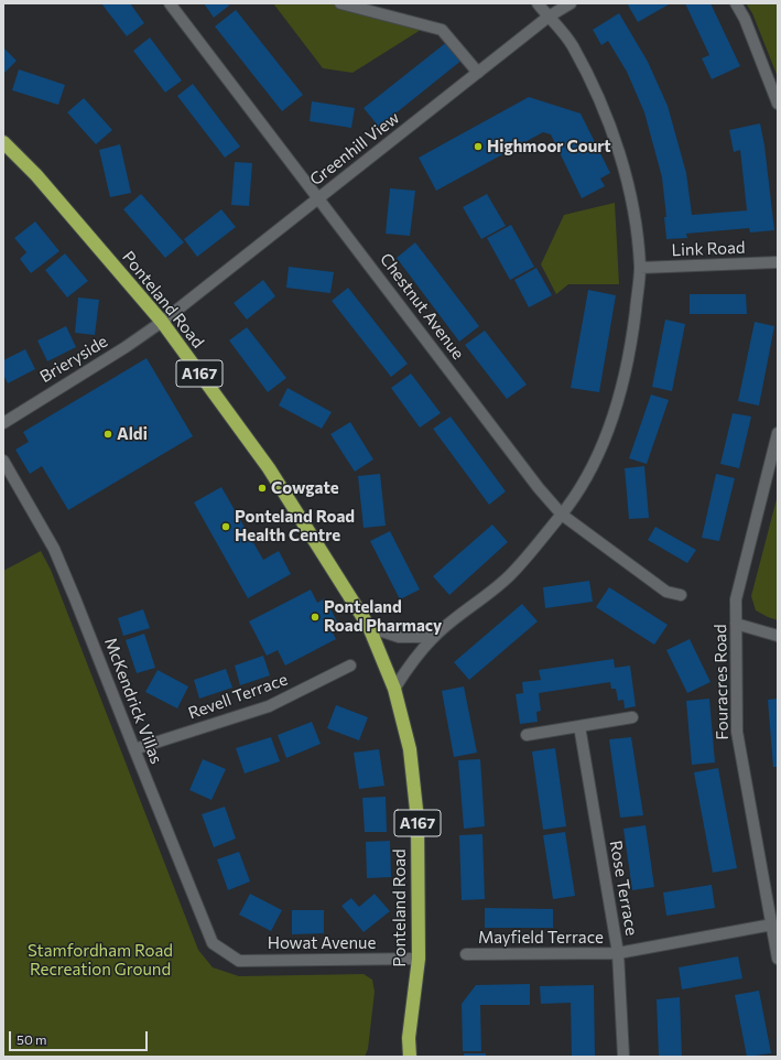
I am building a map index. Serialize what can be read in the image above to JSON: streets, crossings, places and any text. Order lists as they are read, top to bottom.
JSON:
{
  "streets": {
    "highway": ["Ponteland Road", "A167"],
    "street": [
      "Greenhill View",
      "Link Road",
      "Chestnut Avenue",
      "Brieryside",
      "Fouracres Road",
      "Revell Terrace",
      "McKendrick Villas",
      "Rose Terrace",
      "Mayfield Terrace",
      "Howat Avenue"
    ]
  },
  "crossings": [
    ["Greenhill View", "Ponteland Road"],
    ["Greenhill View", "Chestnut Avenue"],
    ["Greenhill View", "Brieryside"],
    ["Ponteland Road", "Brieryside"],
    ["Ponteland Road", "Howat Avenue"],
    ["Fouracres Road", "Mayfield Terrace"],
    ["Revell Terrace", "McKendrick Villas"],
    ["McKendrick Villas", "Howat Avenue"],
    ["Rose Terrace", "Mayfield Terrace"]
  ],
  "parks": ["Stamfordham Road Recreation Ground"],
  "places": [
    "Highmoor Court",
    "Aldi",
    "Cowgate",
    "Ponteland Road Health Centre",
    "Ponteland Road Pharmacy"
  ],
  "scale_bar": "50 m"
}
